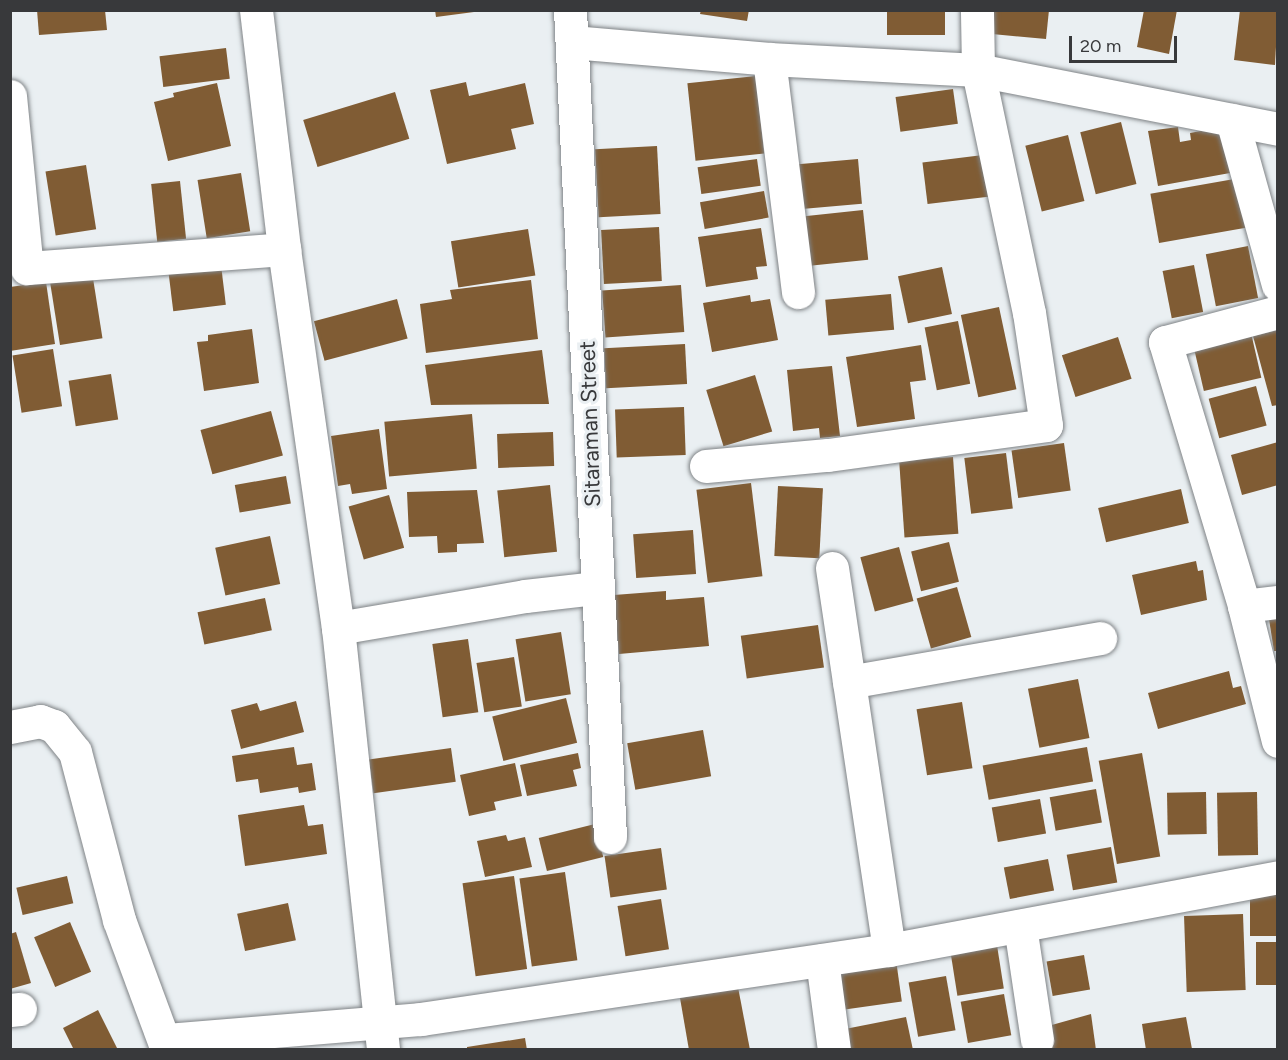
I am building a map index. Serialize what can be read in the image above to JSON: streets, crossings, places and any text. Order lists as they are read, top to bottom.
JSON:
{
  "streets": {
    "street": ["Sitaraman Street"]
  },
  "scale_bar": "20 m"
}
